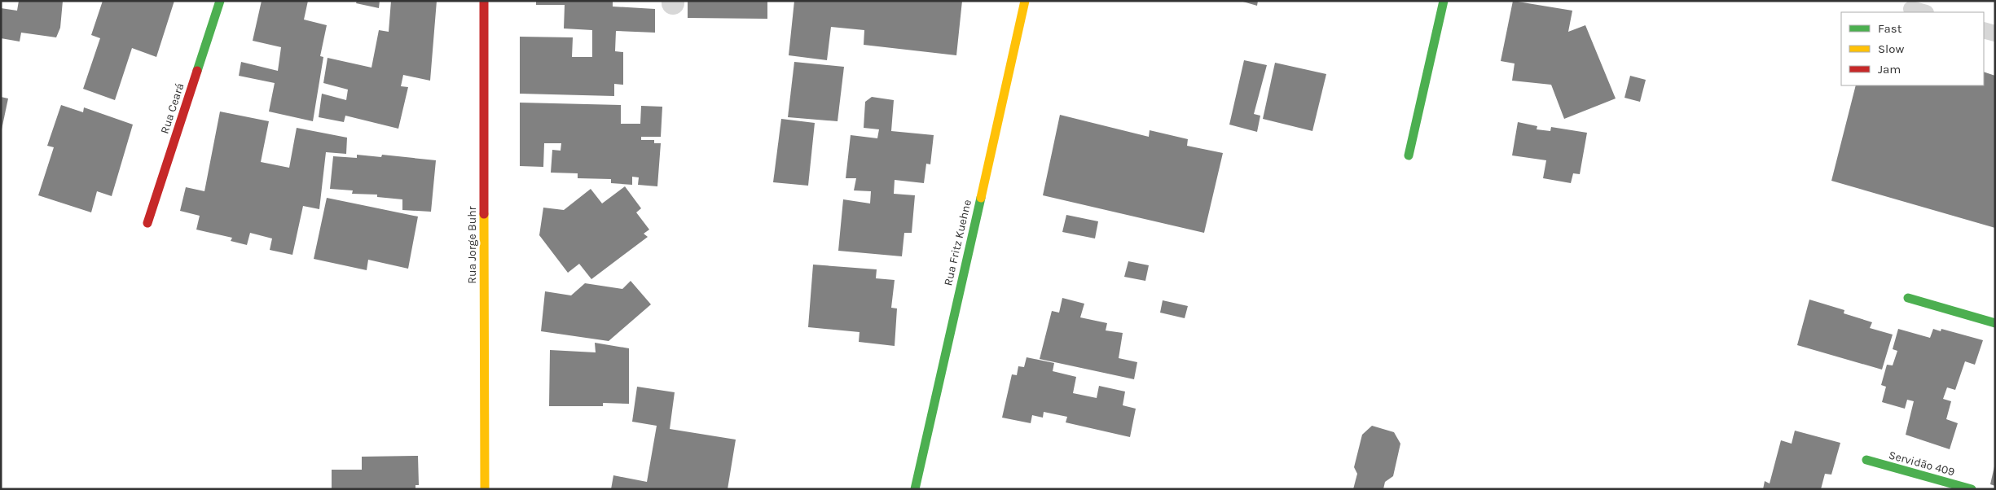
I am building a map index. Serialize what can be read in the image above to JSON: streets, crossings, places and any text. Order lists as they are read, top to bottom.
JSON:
{
  "streets": {
    "street": [
      "Rua Ceará",
      "Rua Fritz Kuehne",
      "Rua Jorge Buhr",
      "Servidão 409"
    ]
  },
  "legend": ["Fast", "Slow", "Jam"]
}
